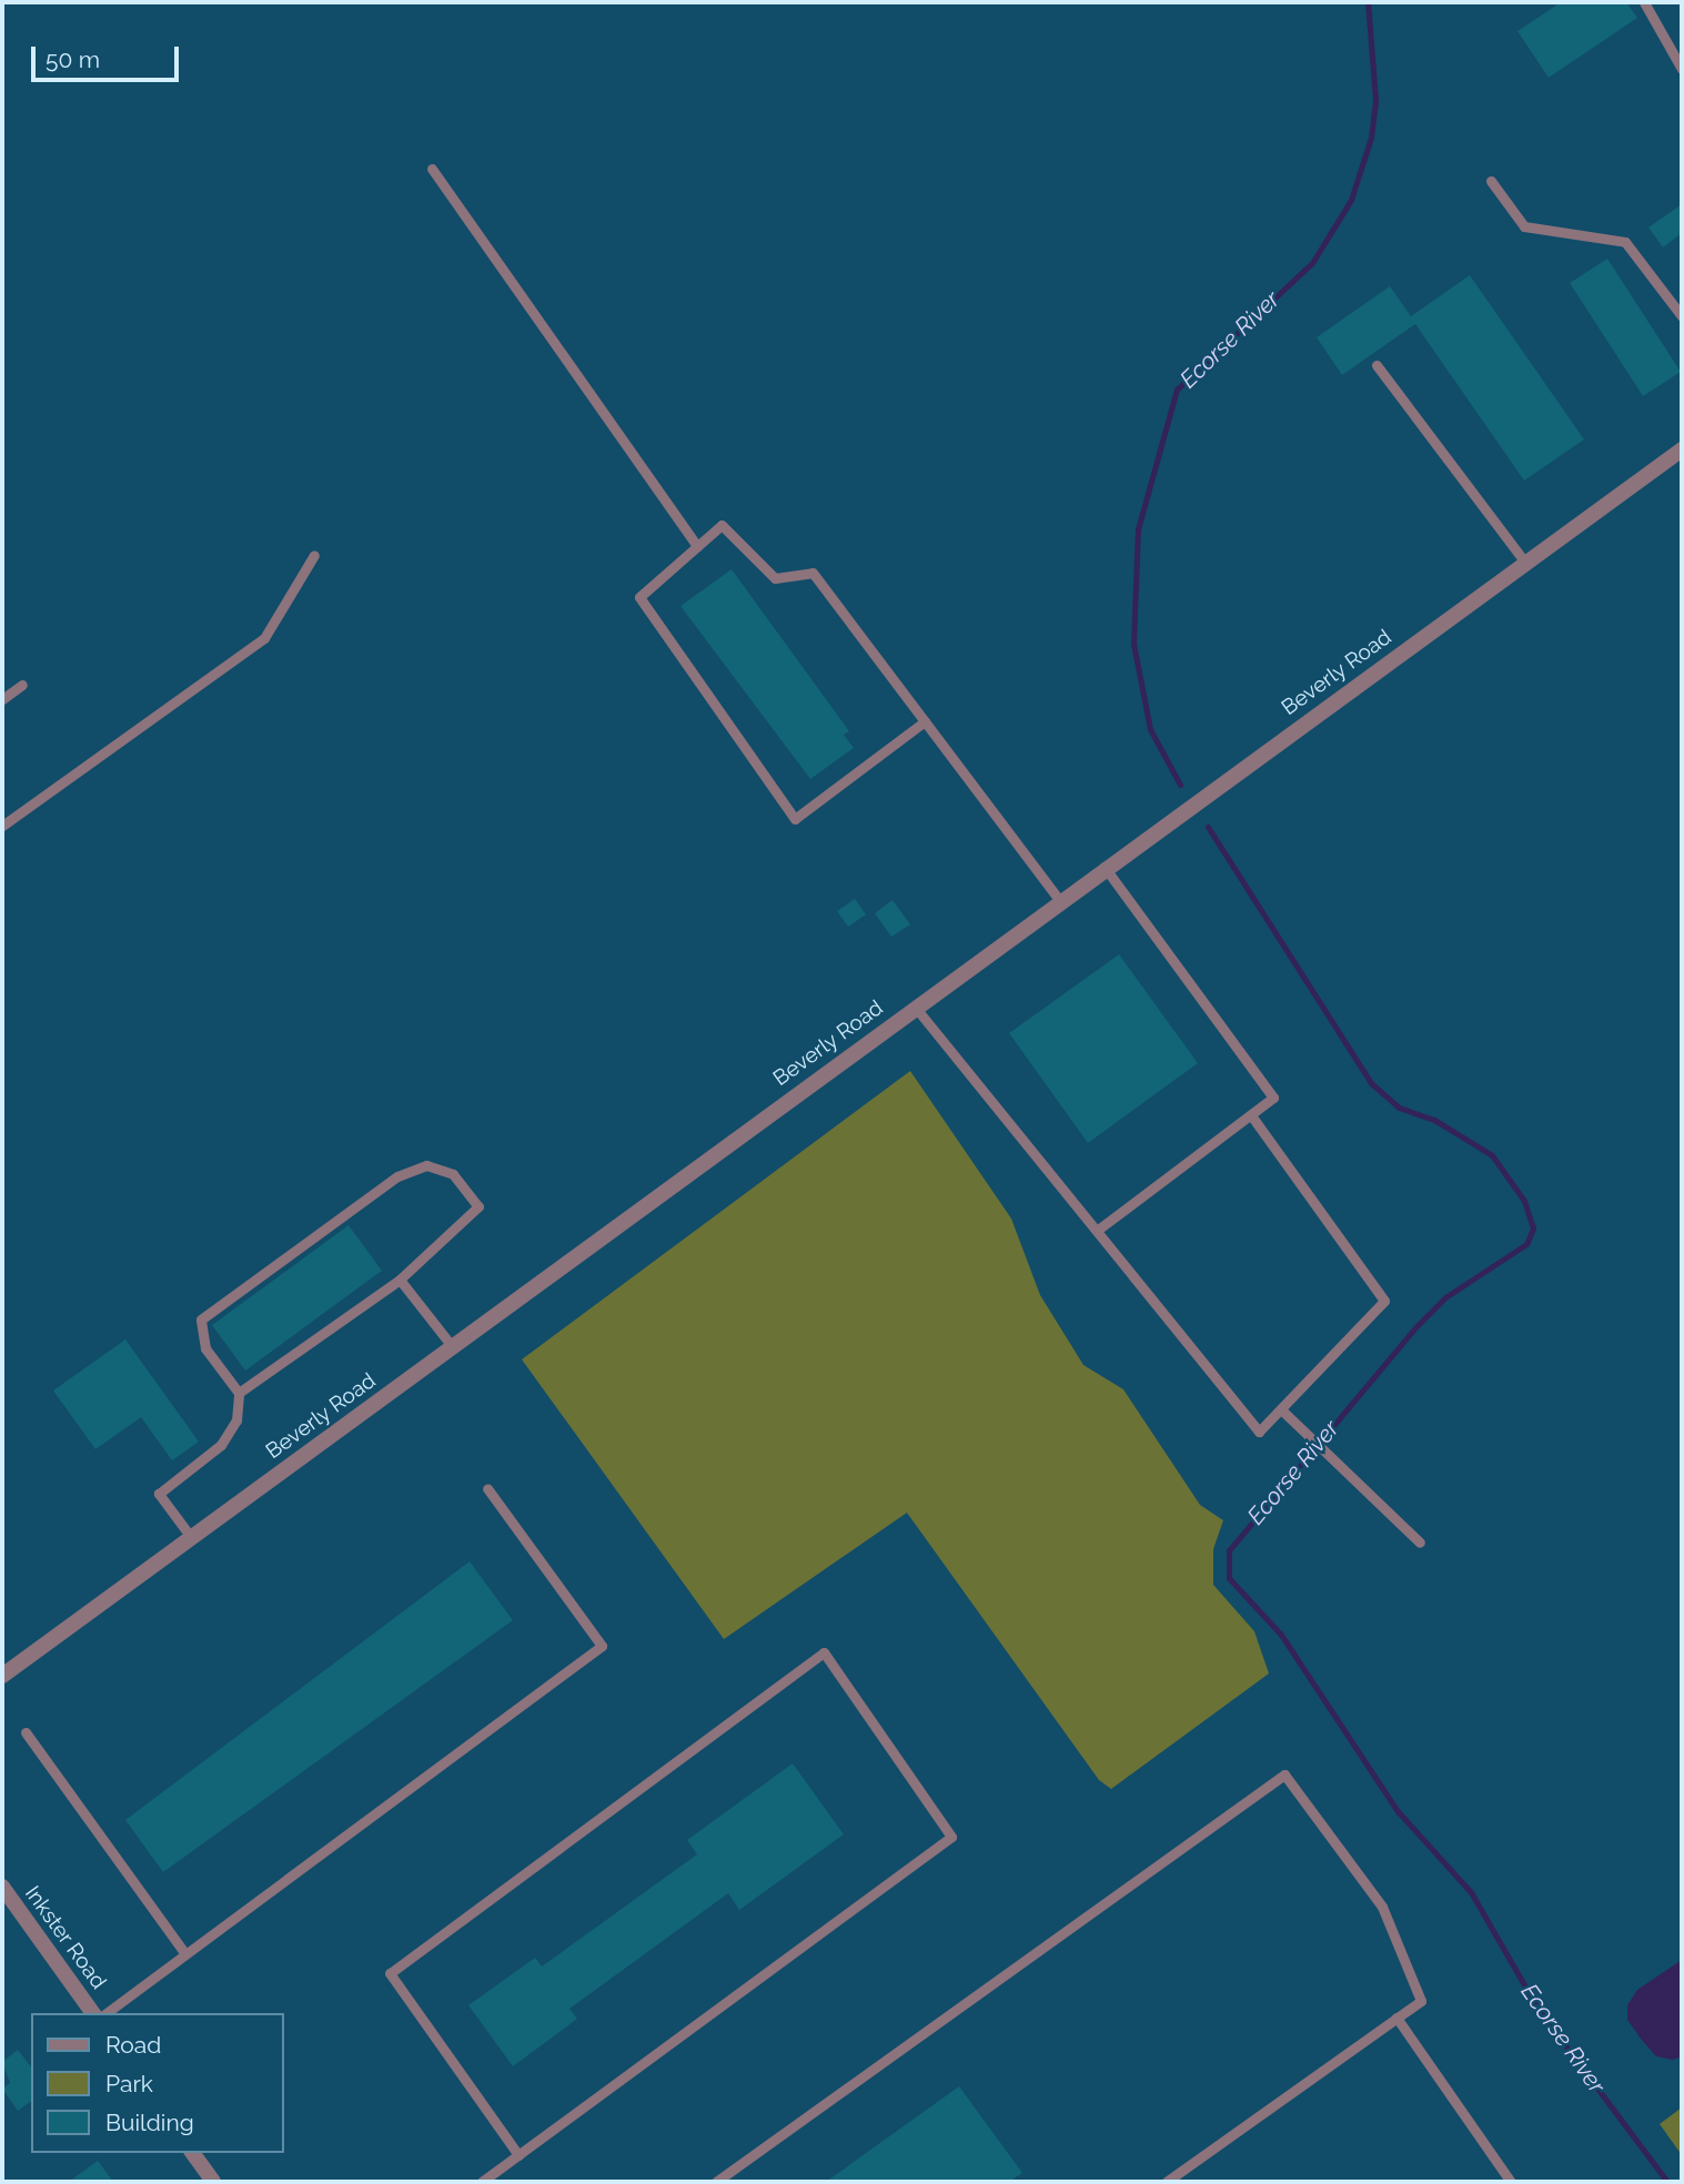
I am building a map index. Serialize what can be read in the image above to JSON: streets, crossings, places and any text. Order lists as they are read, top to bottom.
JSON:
{
  "streets": {
    "street": ["Beverly Road", "Inkster Road"]
  },
  "water": ["Ecorse River"],
  "legend": ["Road", "Park", "Building"],
  "scale_bar": "50 m"
}
